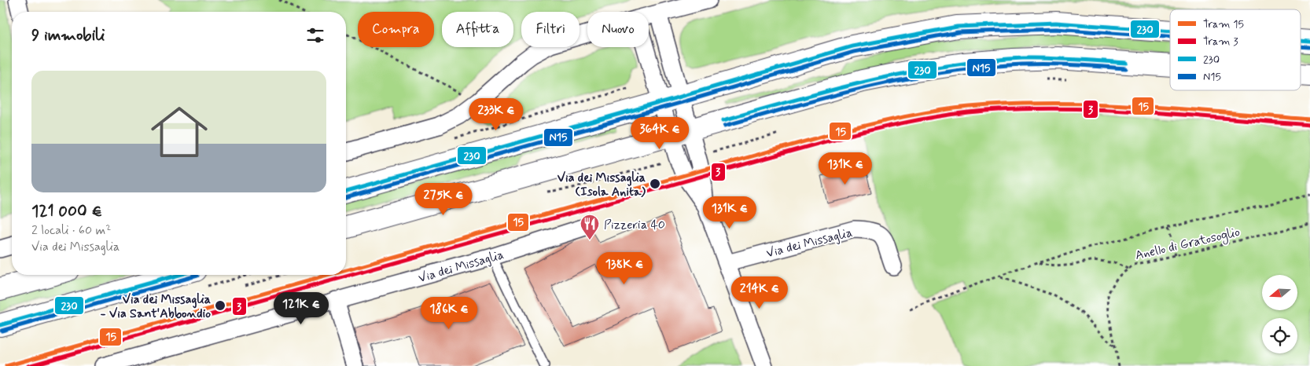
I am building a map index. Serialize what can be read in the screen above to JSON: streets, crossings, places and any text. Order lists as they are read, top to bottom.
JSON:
{
  "streets": {
    "street": ["Via dei Missaglia"],
    "path": ["Anello di Gratosoglio"]
  },
  "places": {
    "other": ["Via dei Missaglia (Isola Anita)", "Via dei Missaglia - Via Sant'Abbondio"],
    "restaurant": ["Pizzeria 40"]
  },
  "lines": [
    "transit line 230",
    "transit line N15",
    "tram line 15",
    "tram line 3"
  ],
  "legend": [
    "Tram 15",
    "Tram 3",
    "230",
    "N15"
  ],
  "north": "left",
  "page": {
    "chip": [
      "Compra",
      "Affitta",
      "Filtri",
      "Nuovo"
    ],
    "heading": "9 immobili",
    "list": [
      {
        "name": "121 000 €",
        "note": "2 locali · 60 m² · Via dei Missaglia"
      }
    ],
    "price": [
      "233K €",
      "364K €",
      "131K €",
      "275K €",
      "131K €",
      "138K €",
      "214K €",
      "121K €",
      "186K €"
    ]
  }
}
